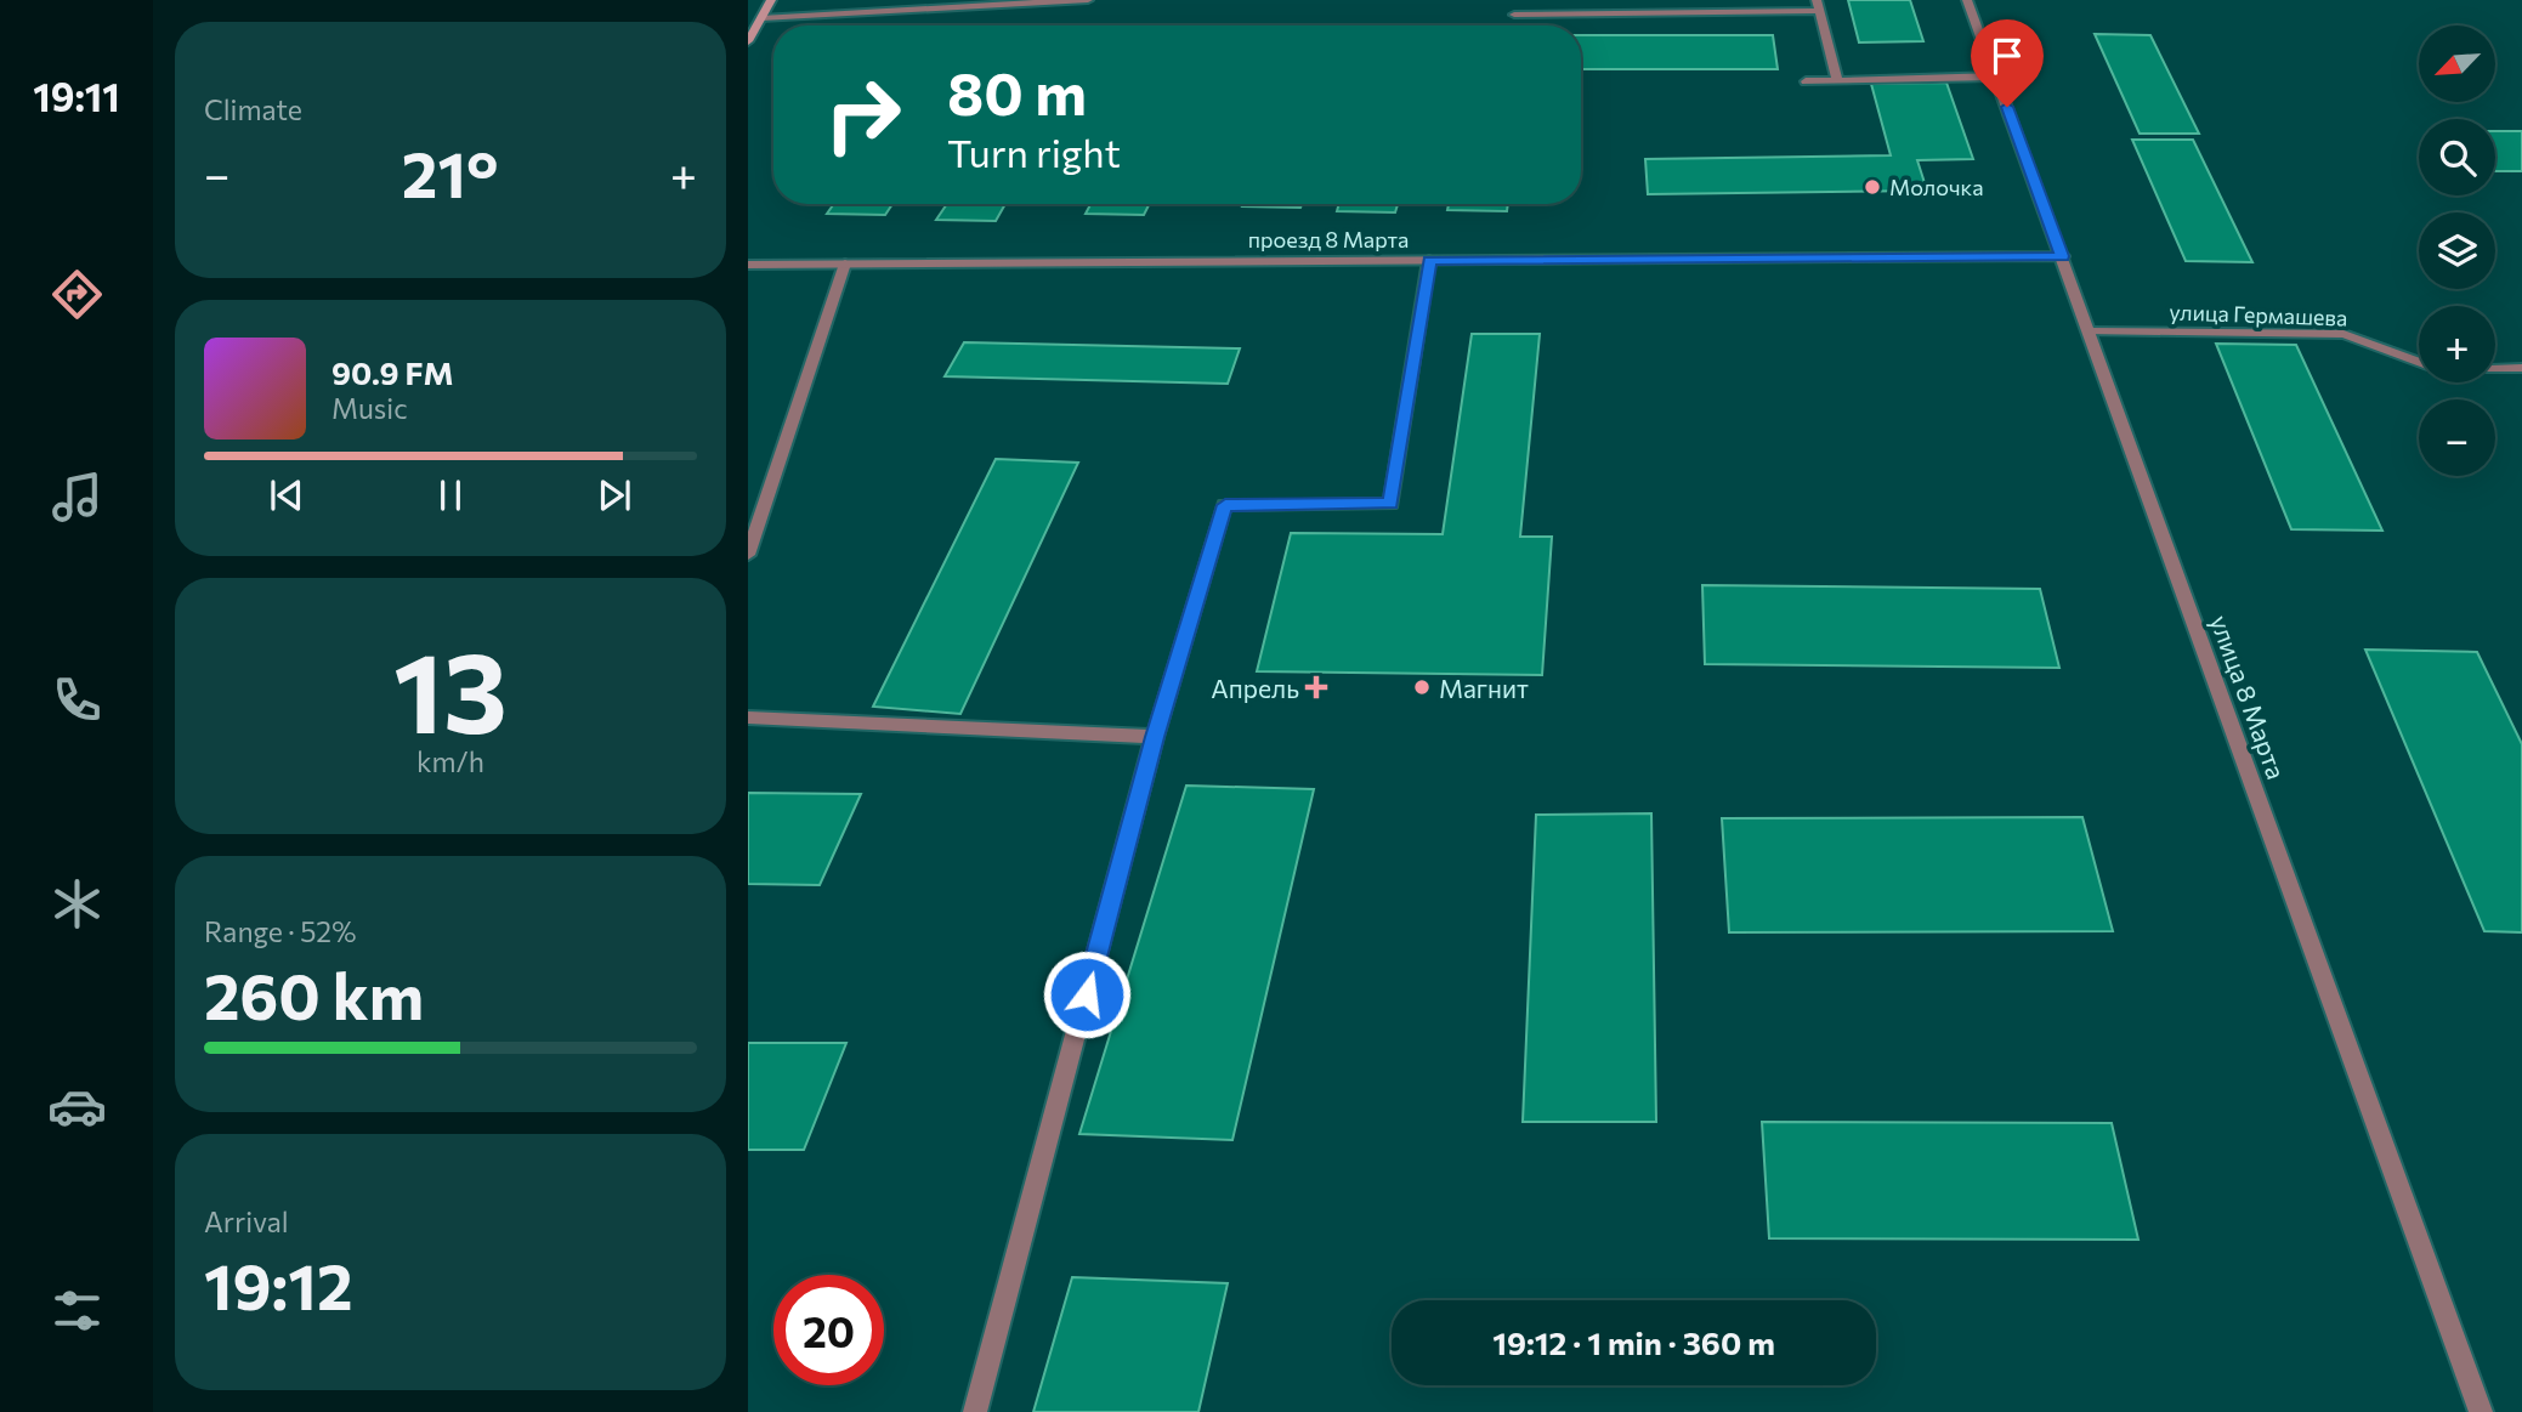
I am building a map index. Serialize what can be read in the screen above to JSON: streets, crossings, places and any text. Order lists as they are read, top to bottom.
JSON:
{
  "streets": {
    "street": ["проезд 8 Марта", "улица Гермашева", "улица 8 Марта"]
  },
  "crossings": [
    ["проезд 8 Марта", "улица 8 Марта"],
    ["улица Гермашева", "улица 8 Марта"]
  ],
  "places": {
    "other": ["Молочка", "Магнит"],
    "health": ["Апрель"]
  },
  "north": "bottom left",
  "page": {
    "tabs": "19:11",
    "tile": [
      "Climate",
      ["13", "km/h"],
      ["Range · 52%", "260 km"],
      ["Arrival", "19:12"]
    ],
    "map_buttons": ["+", "−"],
    "turn": ["80 m", "Turn right"],
    "heat": ["−", "21°", "+"],
    "song": ["90.9 FM", "Music"],
    "limit": "20",
    "trip": "19:12 · 1 min · 360 m"
  }
}
